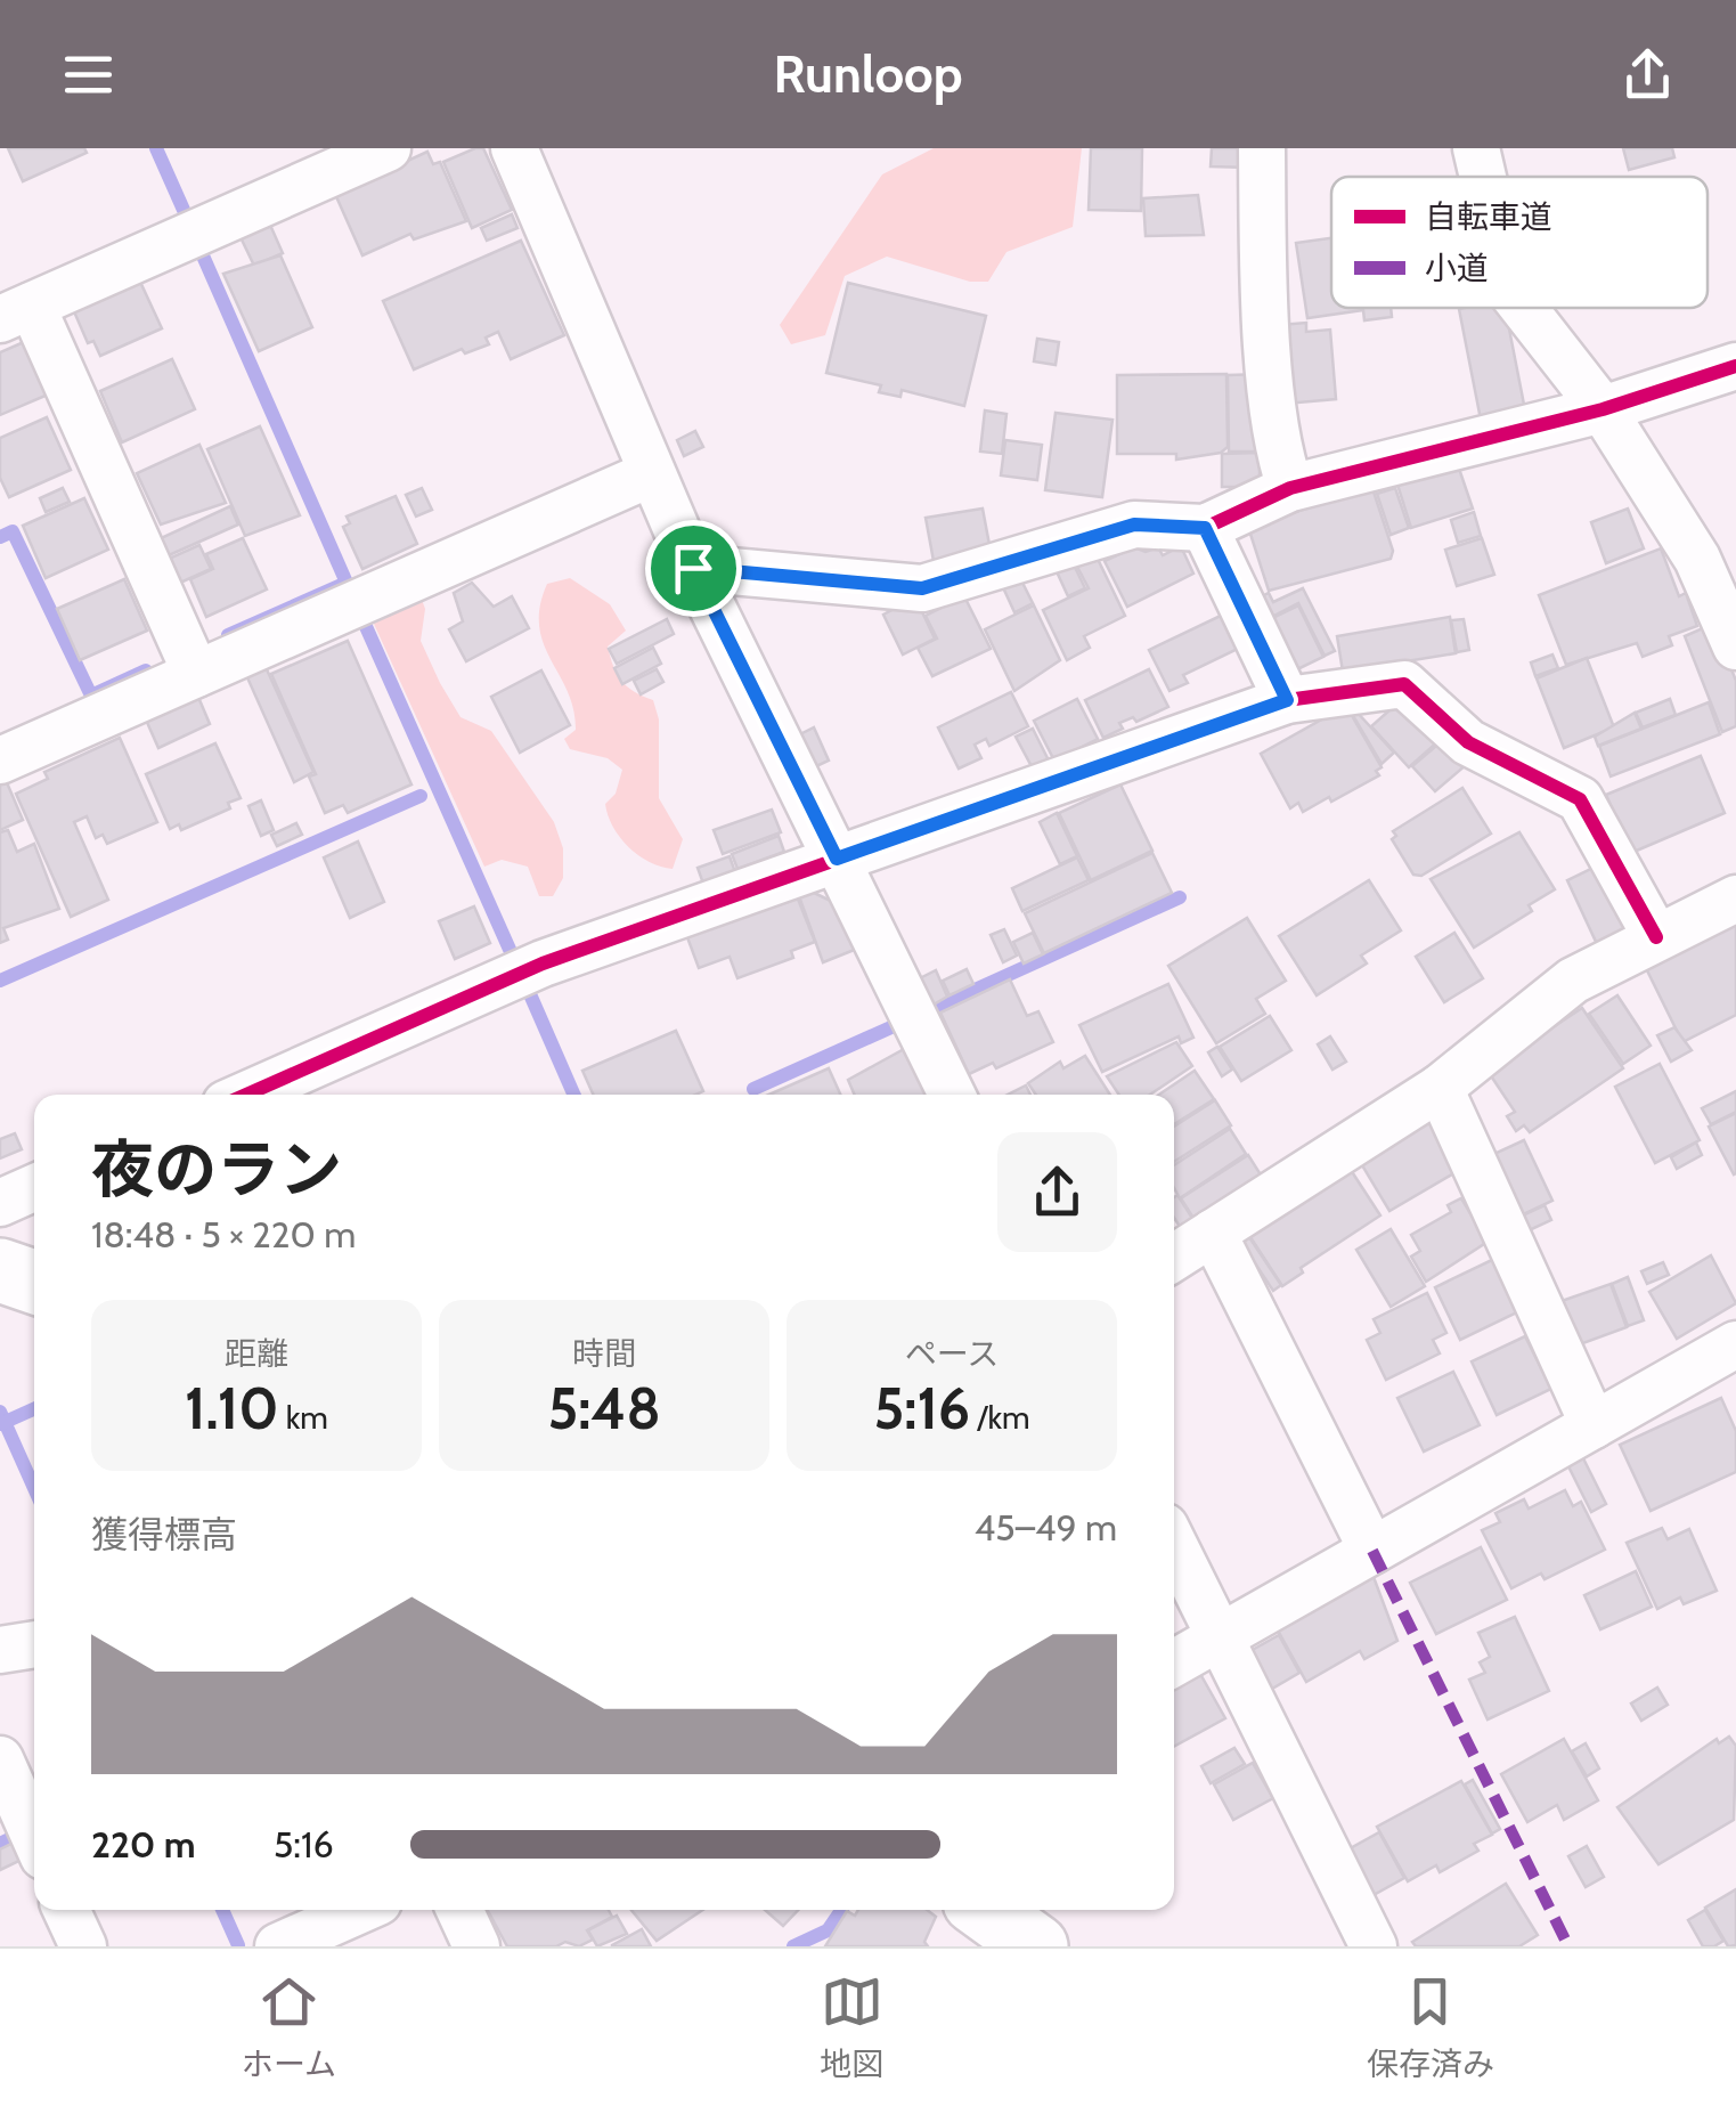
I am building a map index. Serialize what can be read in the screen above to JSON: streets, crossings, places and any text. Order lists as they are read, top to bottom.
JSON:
{
  "legend": ["自転車道", "小道"],
  "page": {
    "header": "Runloop",
    "heading": ["夜のラン", "18:48 · 5 × 220 m"],
    "stats": [
      ["距離", "1.10 km"],
      ["時間", "5:48"],
      ["ペース", "5:16 /km"]
    ],
    "chart": ["獲得標高", "45–49 m"],
    "list": [
      {
        "name": "220 m",
        "note": "5:16"
      }
    ],
    "tabs": ["ホーム", "地図", "保存済み"]
  }
}
